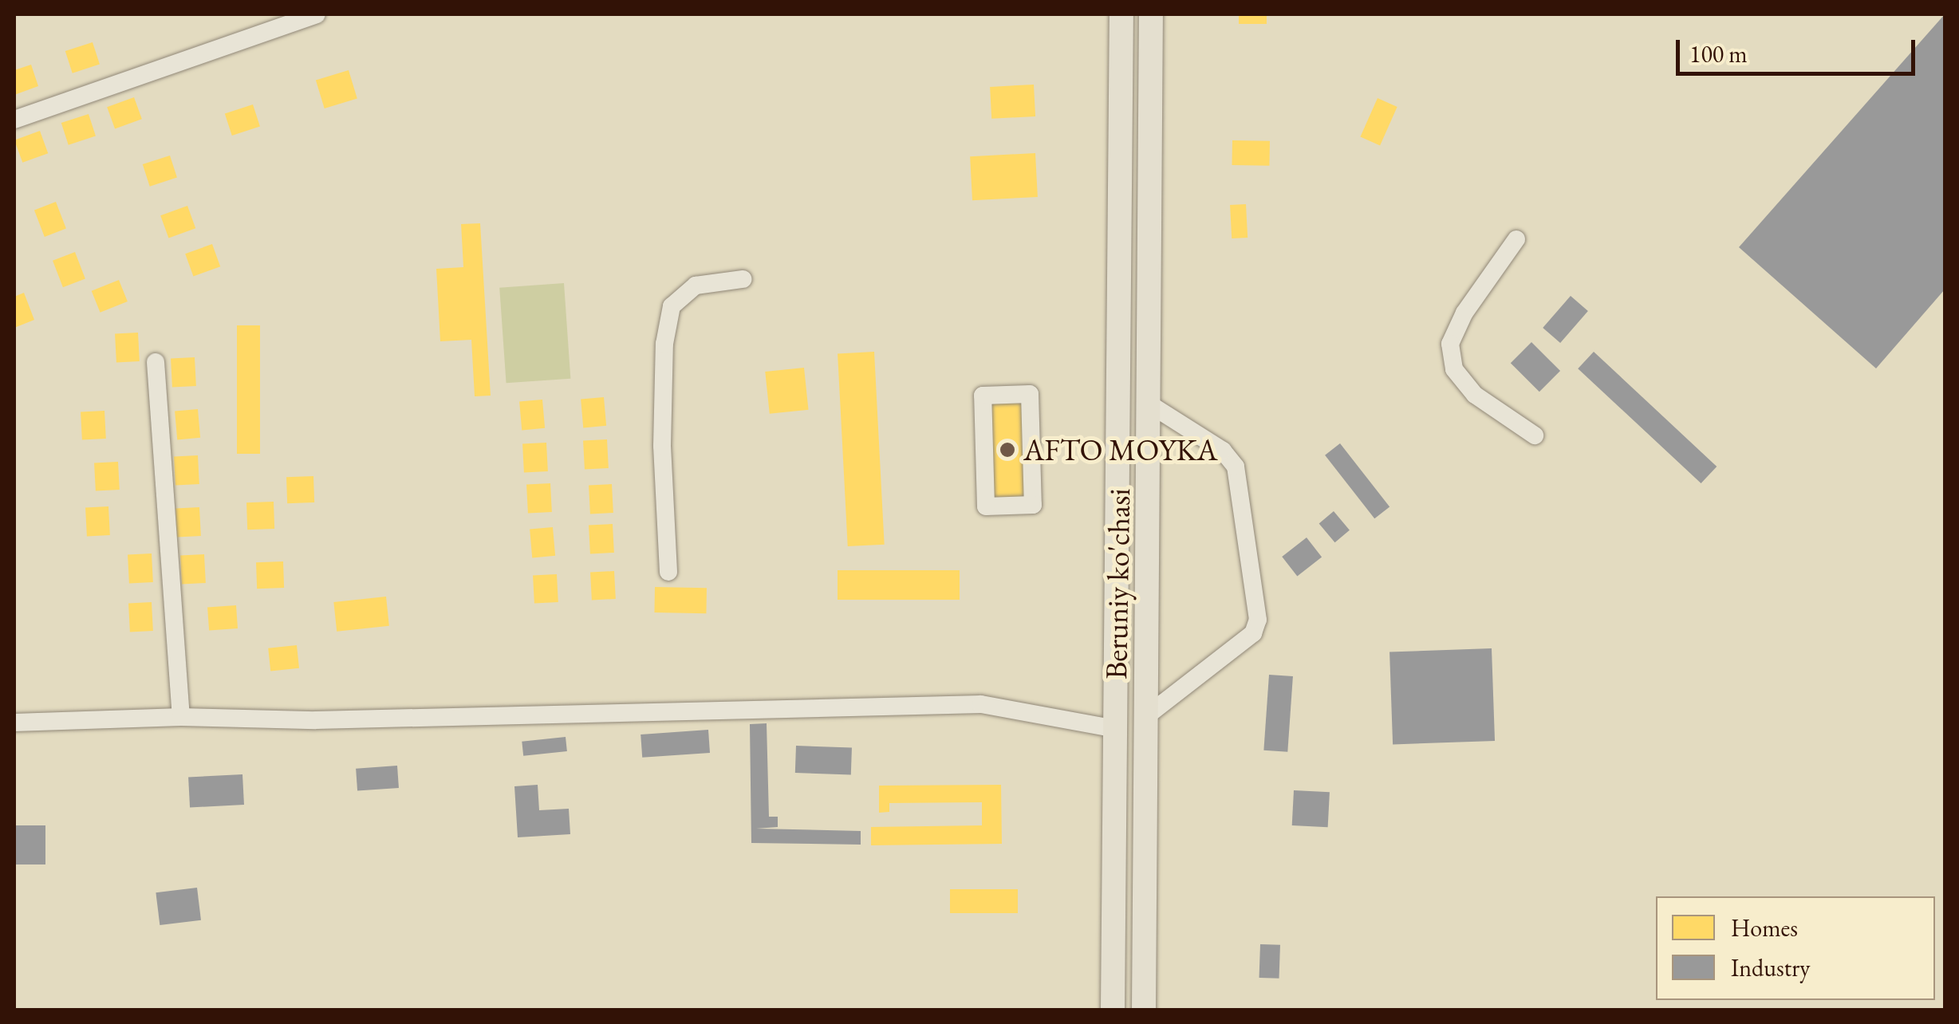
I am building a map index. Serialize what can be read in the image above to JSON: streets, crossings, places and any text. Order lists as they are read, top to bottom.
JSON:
{
  "streets": {
    "main road": ["Beruniy ko'chasi"]
  },
  "places": ["AFTO MOYKA"],
  "legend": ["Homes", "Industry"],
  "scale_bar": "100 m"
}
